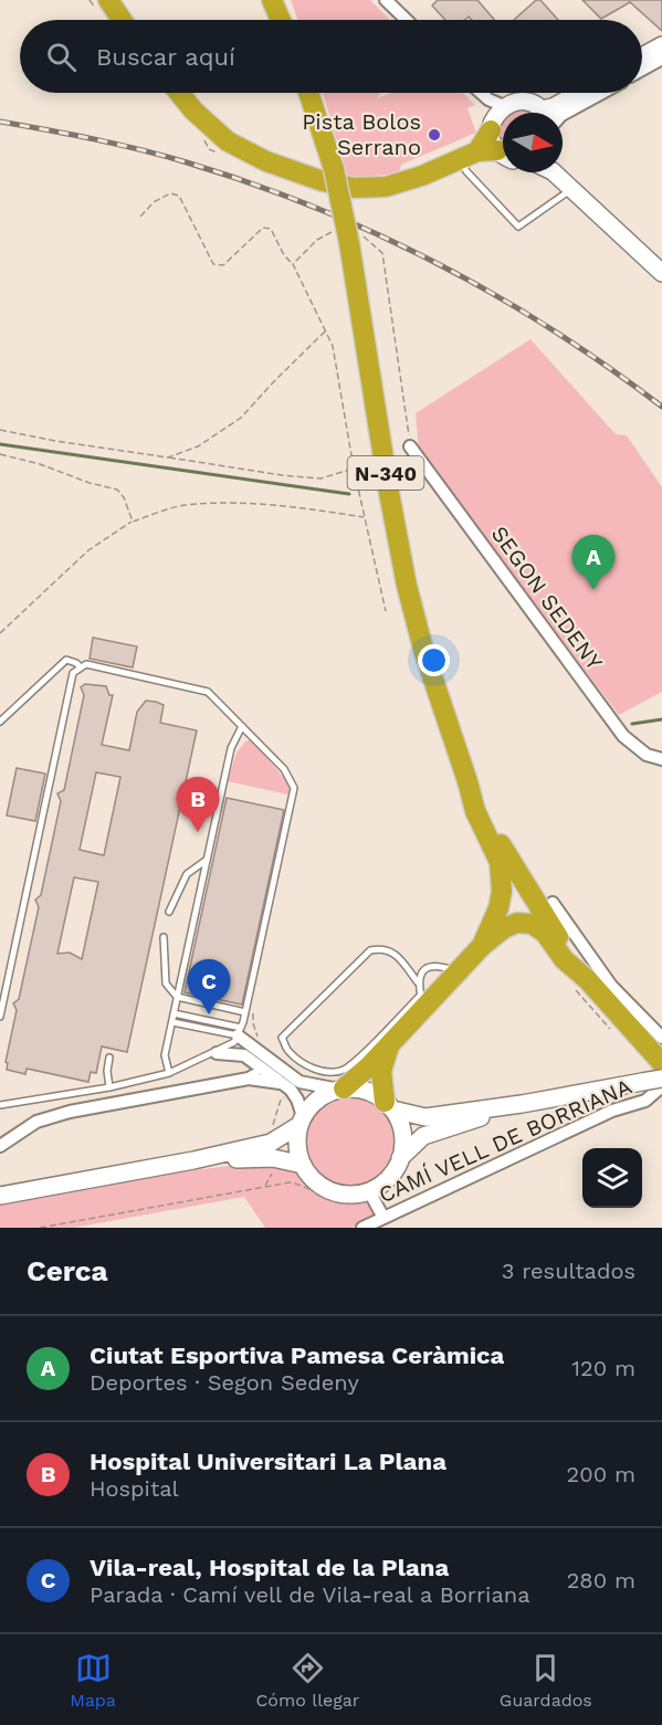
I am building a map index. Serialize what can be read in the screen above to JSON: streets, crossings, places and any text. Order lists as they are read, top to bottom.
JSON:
{
  "streets": {
    "highway": ["N-340"],
    "street": ["SEGON SEDENY", "CAMÍ VELL DE BORRIANA"]
  },
  "places": ["Pista Bolos Serrano"],
  "north": "right",
  "page": {
    "search": "Buscar aquí",
    "pins": ["A", "B", "C"],
    "heading": ["Cerca", "3 resultados"],
    "list": [
      {
        "mark": "A",
        "name": "Ciutat Esportiva Pamesa Ceràmica",
        "note": "Deportes · Segon Sedeny",
        "value": "120 m"
      },
      {
        "mark": "B",
        "name": "Hospital Universitari La Plana",
        "note": "Hospital",
        "value": "200 m"
      },
      {
        "mark": "C",
        "name": "Vila-real, Hospital de la Plana",
        "note": "Parada · Camí vell de Vila-real a Borriana",
        "value": "280 m"
      }
    ],
    "nav": ["Mapa", "Cómo llegar", "Guardados"]
  }
}
